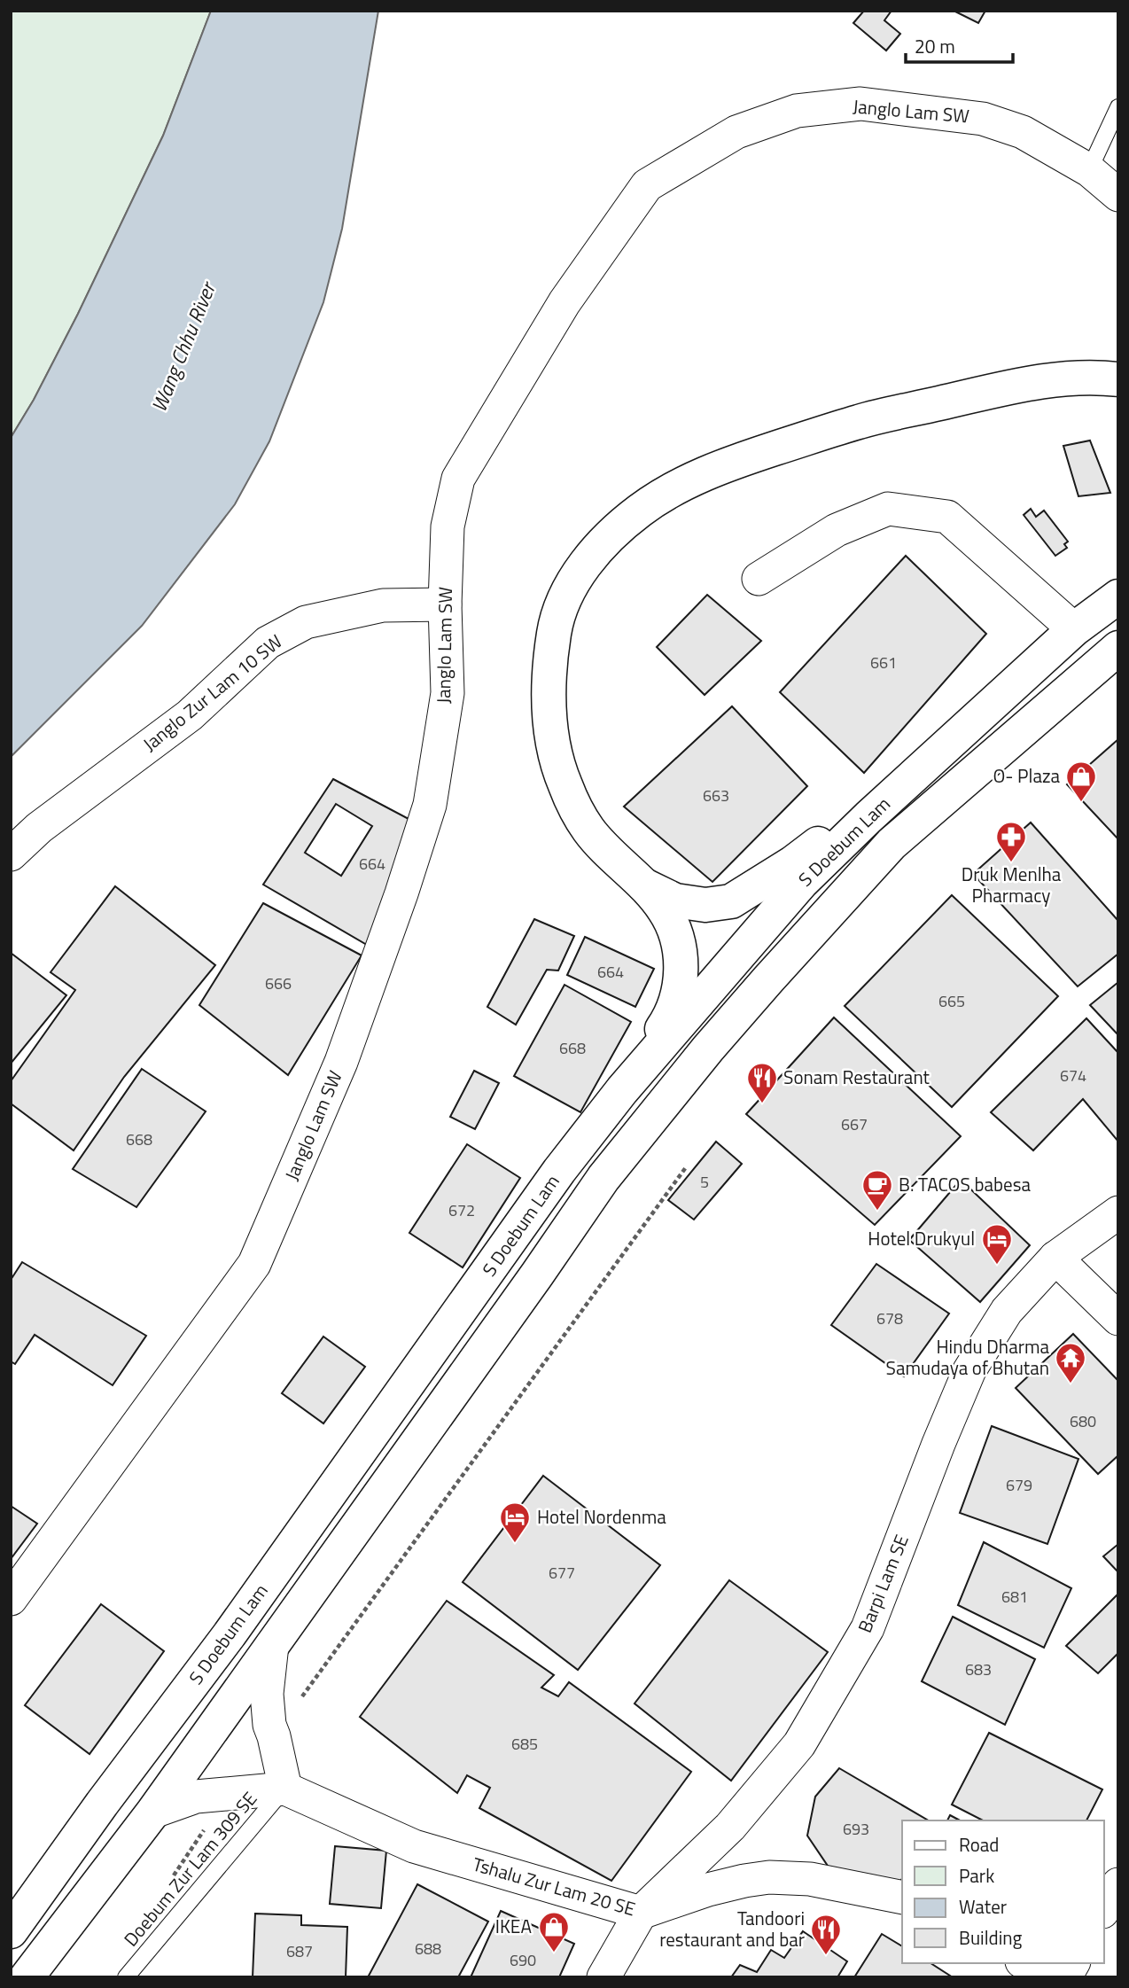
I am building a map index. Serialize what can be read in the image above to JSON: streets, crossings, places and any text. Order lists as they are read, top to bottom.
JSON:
{
  "streets": {
    "highway": ["S Doebum Lam"],
    "street": [
      "Janglo Lam SW",
      "Janglo Zur Lam 10 SW",
      "Barpi Lam SE",
      "Tshalu Zur Lam 20 SE"
    ],
    "lane": ["Doebum Zur Lam 309 SE"]
  },
  "crossings": [
    ["Janglo Lam SW", "Janglo Zur Lam 10 SW"],
    ["Barpi Lam SE", "Tshalu Zur Lam 20 SE"],
    ["Doebum Zur Lam 309 SE", "Tshalu Zur Lam 20 SE"]
  ],
  "water": ["Wang Chhu River"],
  "places": {
    "shop": ["O- Plaza", "IKEA"],
    "pharmacy": ["Druk Menlha Pharmacy"],
    "restaurant": ["Sonam Restaurant", "Tandoori restaurant and bar"],
    "cafe": ["B. TACOS babesa"],
    "hotel": ["Hotel Drukyul", "Hotel Nordenma"],
    "temple": ["Hindu Dharma Samudaya of Bhutan"]
  },
  "house_numbers": [
    "661",
    "663",
    "664",
    "664",
    "666",
    "665",
    "668",
    "674",
    "667",
    "668",
    "5",
    "672",
    "678",
    "680",
    "679",
    "677",
    "681",
    "683",
    "685",
    "693",
    "688",
    "687",
    "690"
  ],
  "legend": [
    "Road",
    "Park",
    "Water",
    "Building"
  ],
  "scale_bar": "20 m"
}
